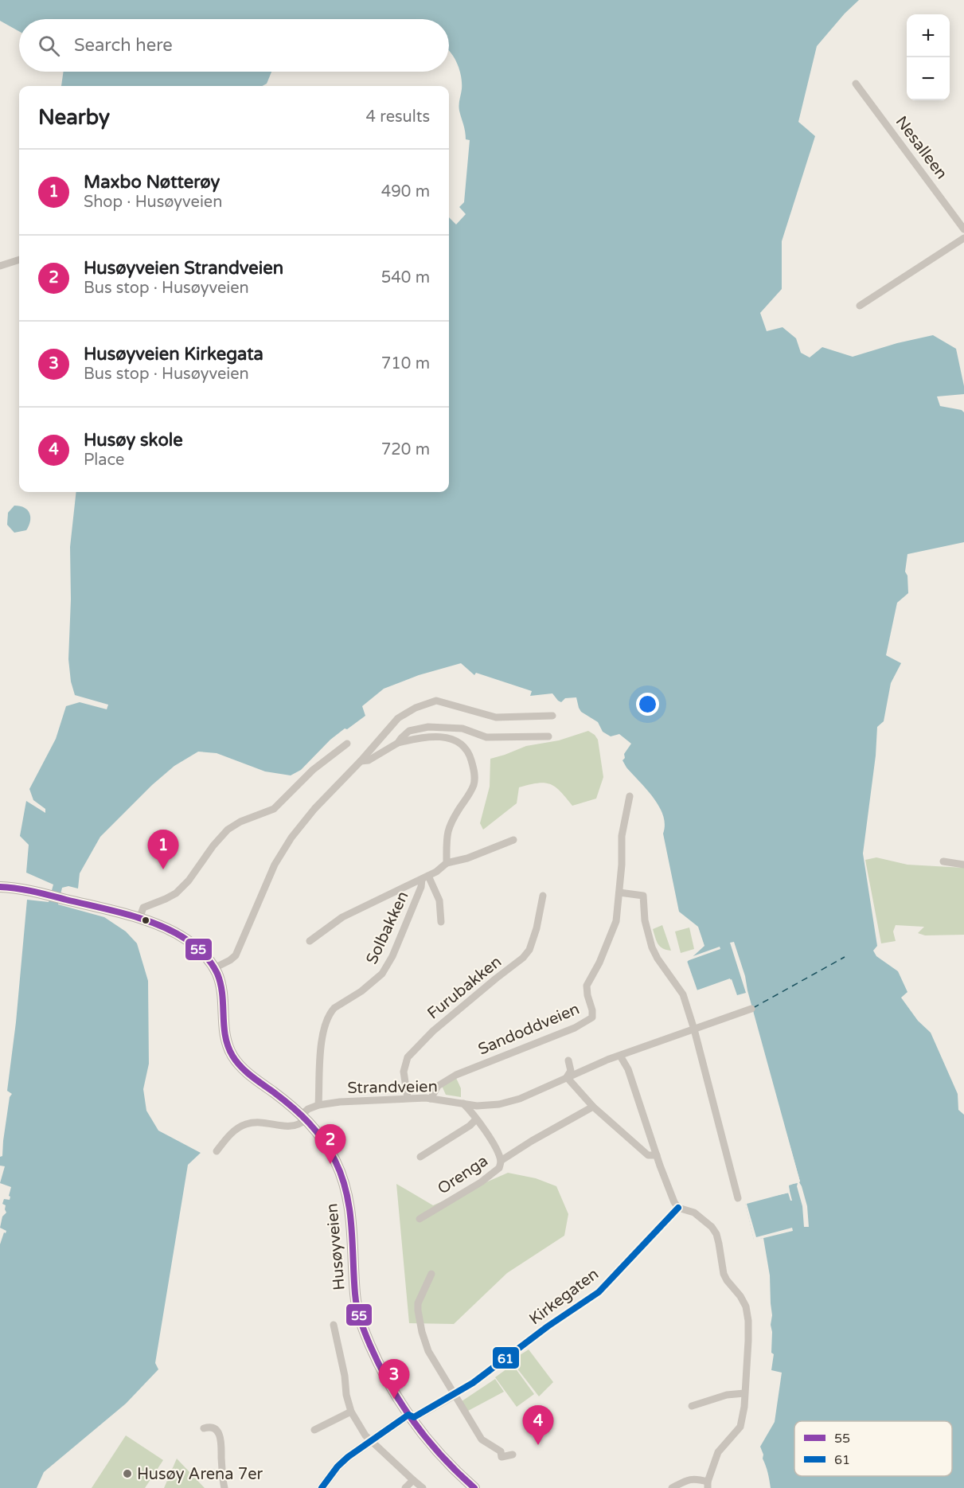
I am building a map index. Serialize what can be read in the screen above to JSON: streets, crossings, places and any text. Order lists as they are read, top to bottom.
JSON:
{
  "streets": {
    "main road": ["Husøyveien"],
    "street": [
      "Nesalleen",
      "Solbakken",
      "Furubakken",
      "Sandoddveien",
      "Strandveien",
      "Orenga",
      "Kirkegaten"
    ]
  },
  "crossings": [
    ["Solbakken", "Strandveien"],
    ["Furubakken", "Strandveien"],
    ["Sandoddveien", "Strandveien"],
    ["Strandveien", "Orenga"],
    ["Strandveien", "Husøyveien"],
    ["Husøyveien", "Kirkegaten"]
  ],
  "places": ["Husøy Arena 7er"],
  "lines": ["transit line 55", "transit line 61"],
  "legend": ["55", "61"],
  "page": {
    "map_buttons": ["+", "−"],
    "search": "Search here",
    "heading": ["Nearby", "4 results"],
    "list": [
      {
        "mark": "1",
        "name": "Maxbo Nøtterøy",
        "note": "Shop · Husøyveien",
        "value": "490 m"
      },
      {
        "mark": "2",
        "name": "Husøyveien Strandveien",
        "note": "Bus stop · Husøyveien",
        "value": "540 m"
      },
      {
        "mark": "3",
        "name": "Husøyveien Kirkegata",
        "note": "Bus stop · Husøyveien",
        "value": "710 m"
      },
      {
        "mark": "4",
        "name": "Husøy skole",
        "note": "Place",
        "value": "720 m"
      }
    ],
    "pins": [
      "1",
      "2",
      "3",
      "4"
    ]
  }
}
